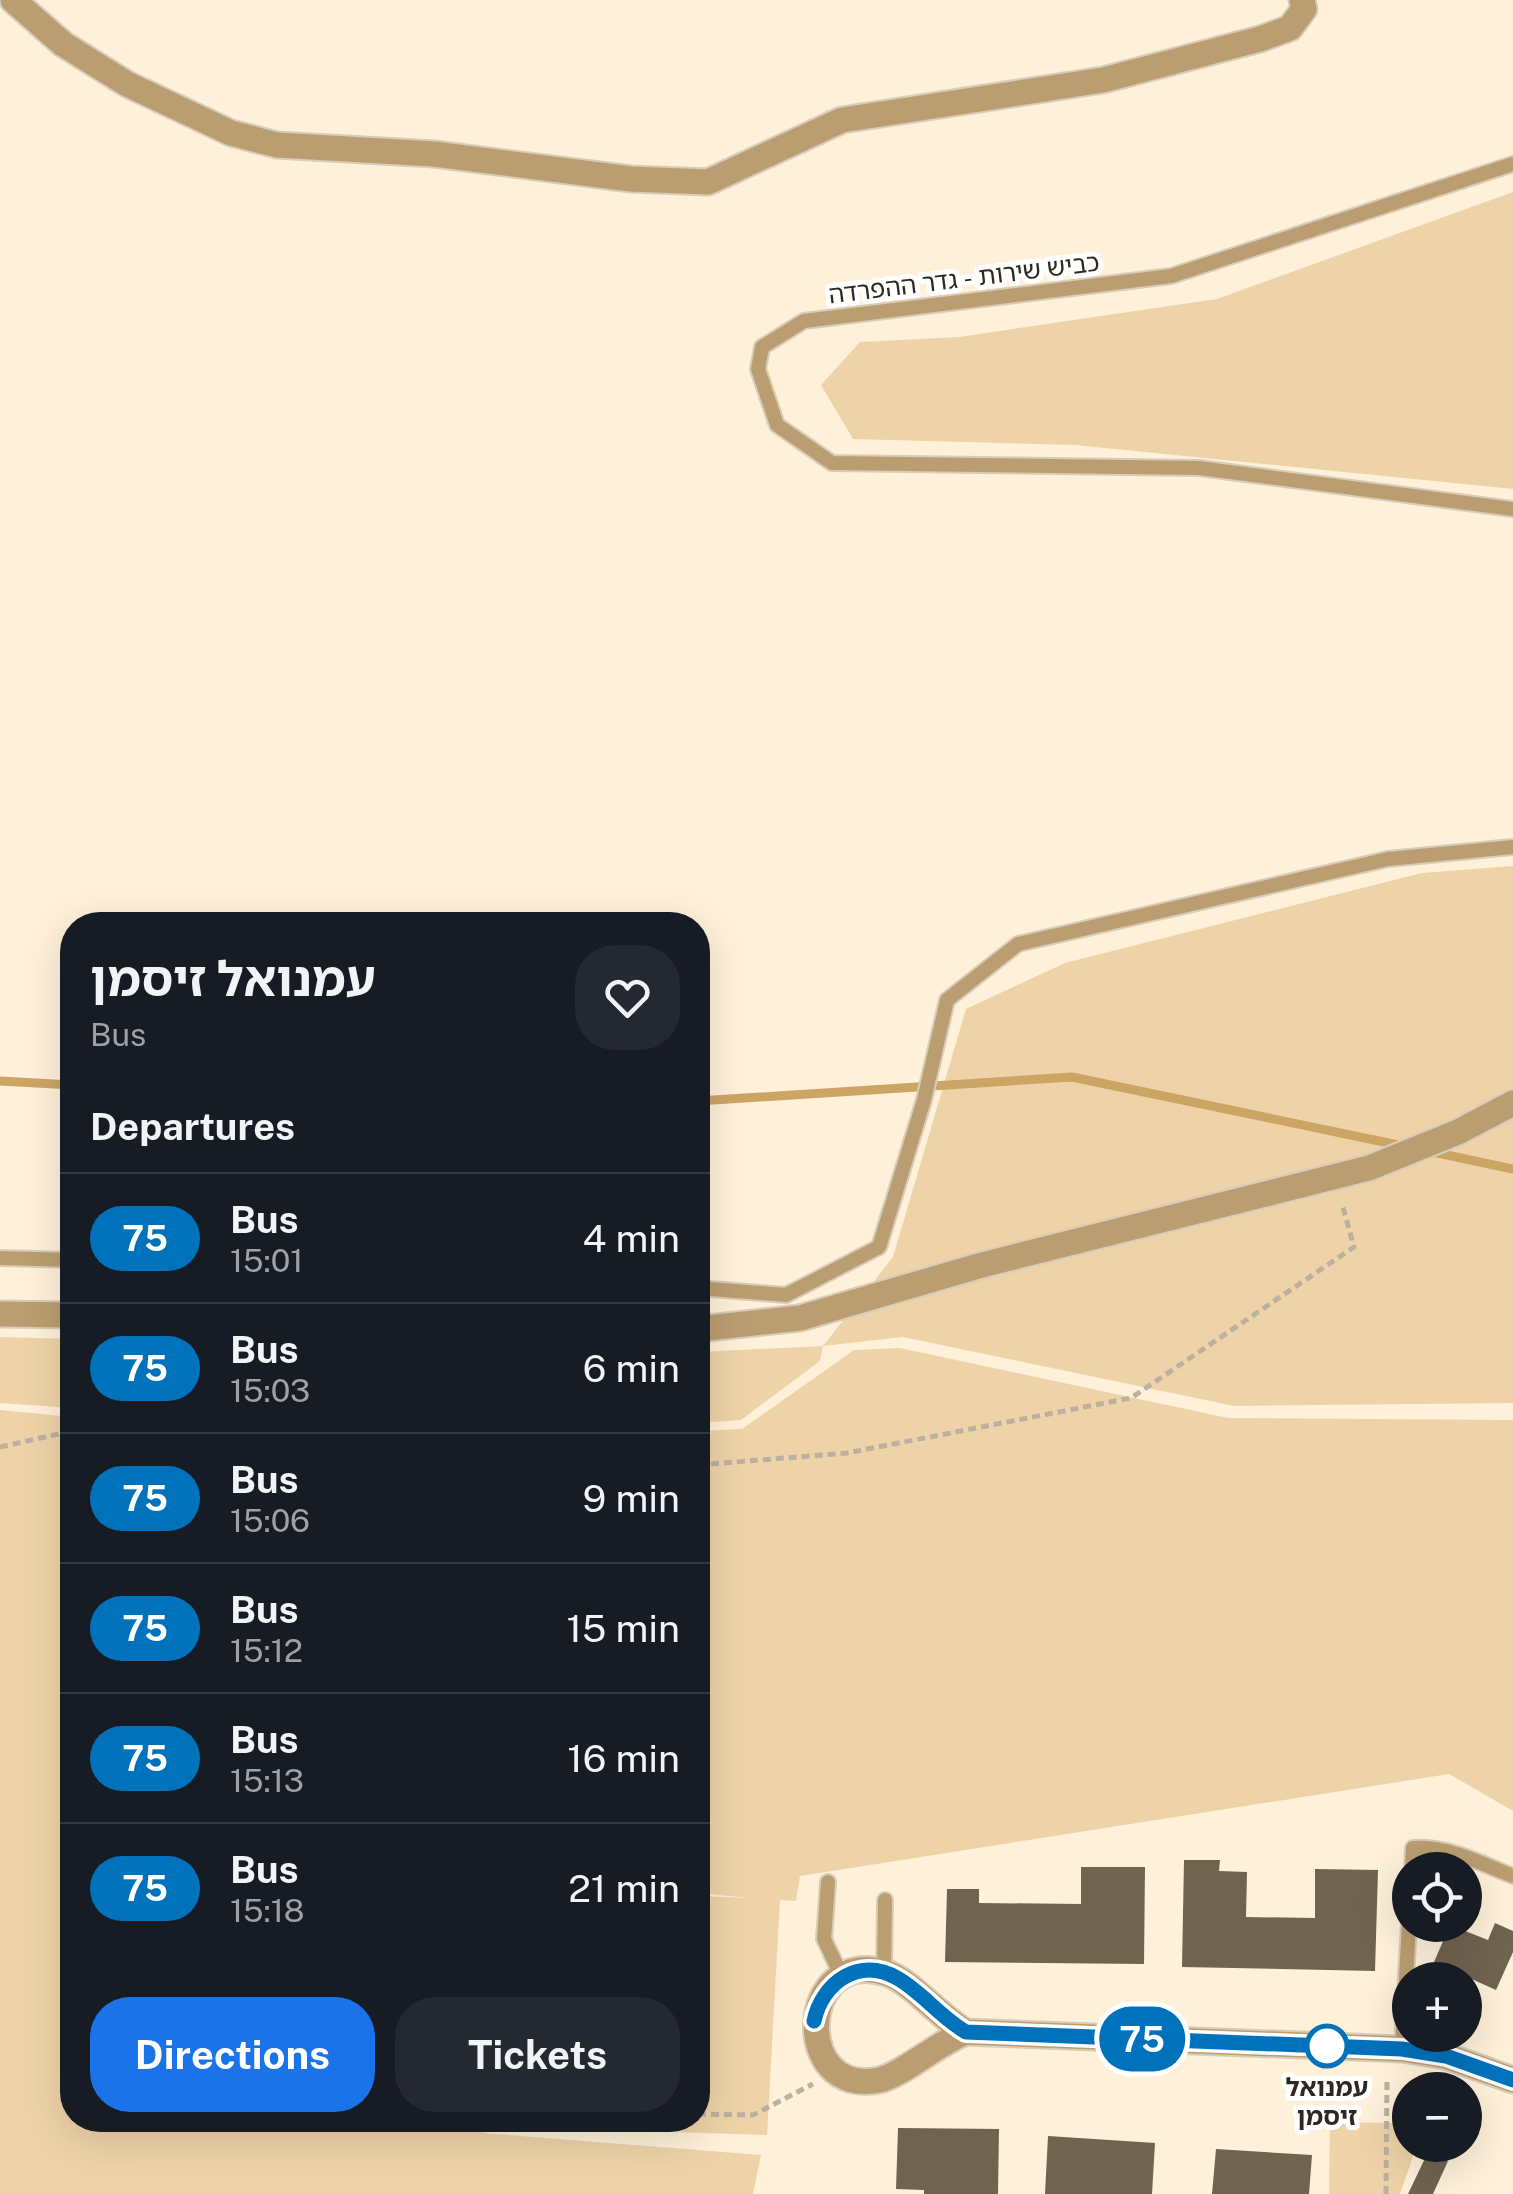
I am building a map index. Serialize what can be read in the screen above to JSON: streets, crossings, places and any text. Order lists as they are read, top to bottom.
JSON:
{
  "streets": {
    "lane": ["כביש שירות - גדר ההפרדה"]
  },
  "places": ["עמנואל זיסמן"],
  "lines": ["bus line 75"],
  "page": {
    "on_map": "75",
    "heading": [
      ["עמנואל זיסמן", "Bus"],
      "Departures"
    ],
    "list": [
      {
        "mark": "75",
        "name": "Bus",
        "note": "15:01",
        "value": "4 min"
      },
      {
        "mark": "75",
        "name": "Bus",
        "note": "15:03",
        "value": "6 min"
      },
      {
        "mark": "75",
        "name": "Bus",
        "note": "15:06",
        "value": "9 min"
      },
      {
        "mark": "75",
        "name": "Bus",
        "note": "15:12",
        "value": "15 min"
      },
      {
        "mark": "75",
        "name": "Bus",
        "note": "15:13",
        "value": "16 min"
      },
      {
        "mark": "75",
        "name": "Bus",
        "note": "15:18",
        "value": "21 min"
      }
    ],
    "map_buttons": ["+", "−"],
    "buttons": ["Directions", "Tickets"]
  }
}
